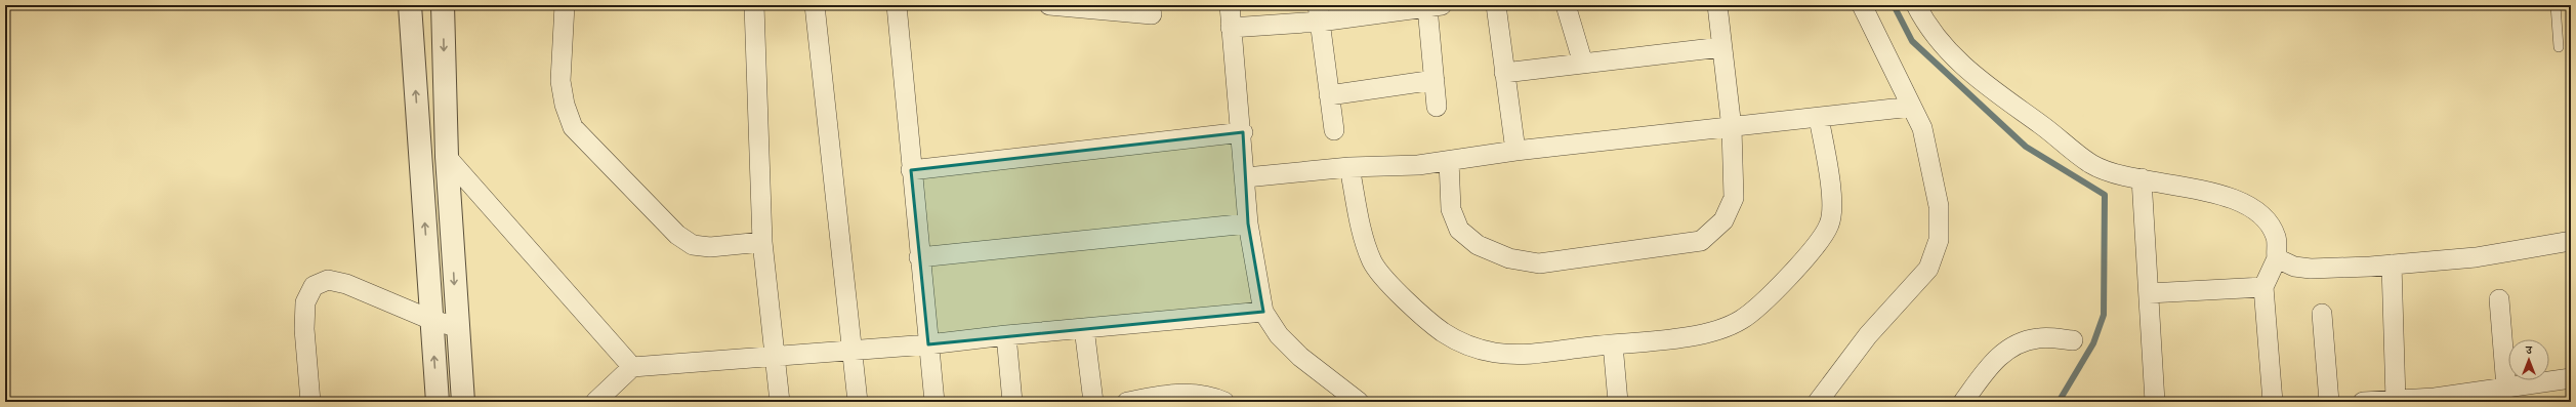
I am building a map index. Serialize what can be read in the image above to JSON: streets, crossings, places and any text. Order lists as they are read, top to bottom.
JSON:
{
  "north": "top"
}
